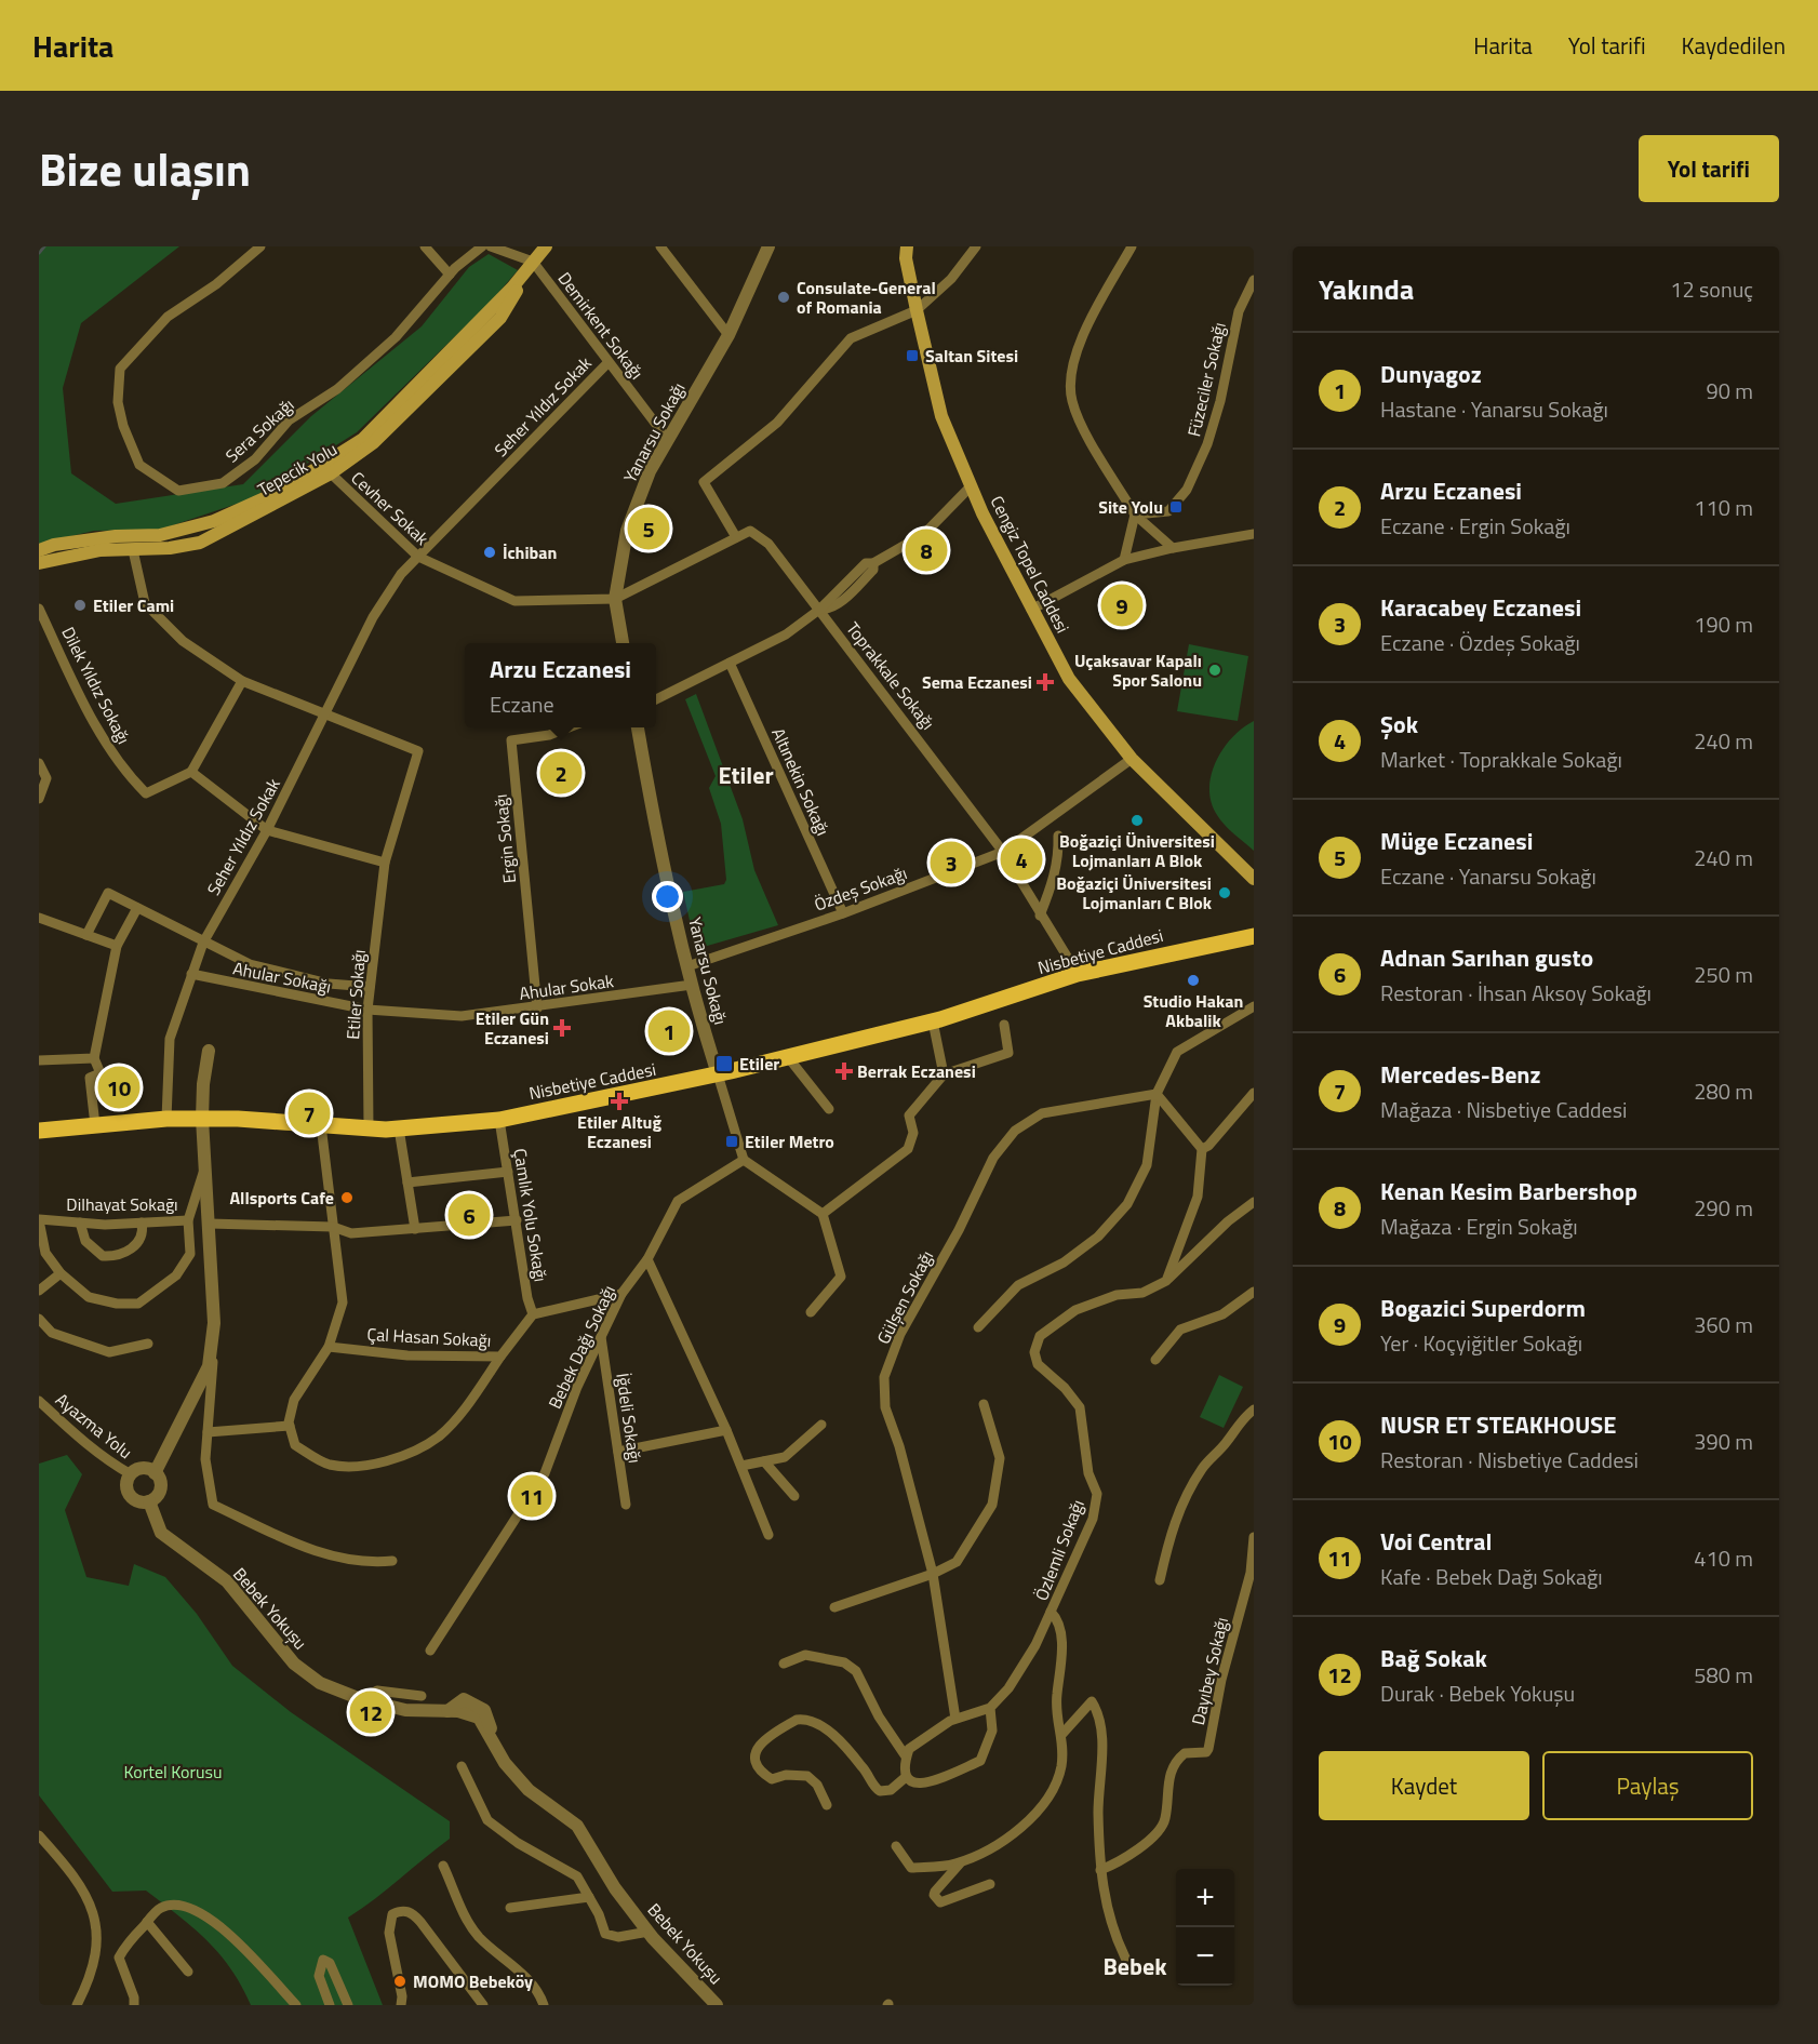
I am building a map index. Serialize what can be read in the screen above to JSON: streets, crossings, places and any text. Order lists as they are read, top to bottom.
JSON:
{
  "streets": {
    "main road": ["Tepecik Yolu", "Cengiz Topel Caddesi", "Nisbetiye Caddesi"],
    "street": [
      "Demirkent Sokağı",
      "Füzeciler Sokağı",
      "Seher Yıldız Sokak",
      "Sera Sokağı",
      "Yanarsu Sokağı",
      "Cevher Sokak",
      "Toprakkale Sokağı",
      "Dilek Yıldız Sokağı",
      "Altınekin Sokağı",
      "Ergin Sokağı",
      "Özdeş Sokağı",
      "Ahular Sokağı",
      "Ahular Sokak",
      "Etiler Sokağı",
      "Dilhayat Sokağı",
      "Çamlık Yolu Sokağı",
      "Gülşen Sokağı",
      "Çal Hasan Sokağı",
      "Bebek Dağı Sokağı",
      "İğdeli Sokağı",
      "Ayazma Yolu",
      "Özlemli Sokağı",
      "Bebek Yokuşu",
      "Dayıbey Sokağı"
    ]
  },
  "crossings": [
    ["Demirkent Sokağı", "Seher Yıldız Sokak"],
    ["Demirkent Sokağı", "Yanarsu Sokağı"],
    ["Demirkent Sokağı", "Tepecik Yolu"],
    ["Seher Yıldız Sokak", "Cevher Sokak"],
    ["Seher Yıldız Sokak", "Nisbetiye Caddesi"],
    ["Seher Yıldız Sokak", "Ahular Sokağı"],
    ["Seher Yıldız Sokak", "Etiler Sokağı"],
    ["Yanarsu Sokağı", "Cevher Sokak"],
    ["Yanarsu Sokağı", "Özdeş Sokağı"],
    ["Yanarsu Sokağı", "Nisbetiye Caddesi"],
    ["Yanarsu Sokağı", "Ahular Sokak"],
    ["Tepecik Yolu", "Cevher Sokak"],
    ["Cengiz Topel Caddesi", "Özdeş Sokağı"],
    ["Toprakkale Sokağı", "Özdeş Sokağı"],
    ["Toprakkale Sokağı", "Nisbetiye Caddesi"],
    ["Altınekin Sokağı", "Özdeş Sokağı"],
    ["Ergin Sokağı", "Ahular Sokak"],
    ["Nisbetiye Caddesi", "Etiler Sokağı"],
    ["Nisbetiye Caddesi", "Çamlık Yolu Sokağı"],
    ["Ahular Sokağı", "Ahular Sokak"],
    ["Ahular Sokağı", "Etiler Sokağı"],
    ["Ahular Sokak", "Etiler Sokağı"],
    ["Çamlık Yolu Sokağı", "Çal Hasan Sokağı"],
    ["Bebek Dağı Sokağı", "İğdeli Sokağı"],
    ["Ayazma Yolu", "Bebek Yokuşu"]
  ],
  "districts": ["Etiler", "Bebek"],
  "parks": ["Kortel Korusu"],
  "places": {
    "other": [
      "Consulate-General of Romania",
      "İchiban",
      "Etiler Cami",
      "Uçaksavar Kapalı Spor Salonu",
      "Boğaziçi Üniversitesi Lojmanları A Blok",
      "Boğaziçi Üniversitesi Lojmanları C Blok",
      "Studio Hakan Akbalik",
      "Allsports Cafe",
      "MOMO Bebeköy"
    ],
    "transit": [
      "Saltan Sitesi",
      "Site Yolu",
      "Etiler",
      "Etiler Metro"
    ],
    "health": [
      "Sema Eczanesi",
      "Etiler Gün Eczanesi",
      "Berrak Eczanesi",
      "Etiler Altuğ Eczanesi"
    ]
  },
  "page": {
    "header": "Harita",
    "nav": ["Harita", "Yol tarifi", "Kaydedilen"],
    "title": "Bize ulaşın",
    "buttons": [
      "Yol tarifi",
      ["Kaydet", "Paylaş"]
    ],
    "heading": ["Yakında", "12 sonuç"],
    "list": [
      {
        "mark": "1",
        "name": "Dunyagoz",
        "note": "Hastane · Yanarsu Sokağı",
        "value": "90 m"
      },
      {
        "mark": "2",
        "name": "Arzu Eczanesi",
        "note": "Eczane · Ergin Sokağı",
        "value": "110 m"
      },
      {
        "mark": "3",
        "name": "Karacabey Eczanesi",
        "note": "Eczane · Özdeş Sokağı",
        "value": "190 m"
      },
      {
        "mark": "4",
        "name": "Şok",
        "note": "Market · Toprakkale Sokağı",
        "value": "240 m"
      },
      {
        "mark": "5",
        "name": "Müge Eczanesi",
        "note": "Eczane · Yanarsu Sokağı",
        "value": "240 m"
      },
      {
        "mark": "6",
        "name": "Adnan Sarıhan gusto",
        "note": "Restoran · İhsan Aksoy Sokağı",
        "value": "250 m"
      },
      {
        "mark": "7",
        "name": "Mercedes-Benz",
        "note": "Mağaza · Nisbetiye Caddesi",
        "value": "280 m"
      },
      {
        "mark": "8",
        "name": "Kenan Kesim Barbershop",
        "note": "Mağaza · Ergin Sokağı",
        "value": "290 m"
      },
      {
        "mark": "9",
        "name": "Bogazici Superdorm",
        "note": "Yer · Koçyiğitler Sokağı",
        "value": "360 m"
      },
      {
        "mark": "10",
        "name": "NUSR ET STEAKHOUSE",
        "note": "Restoran · Nisbetiye Caddesi",
        "value": "390 m"
      },
      {
        "mark": "11",
        "name": "Voi Central",
        "note": "Kafe · Bebek Dağı Sokağı",
        "value": "410 m"
      },
      {
        "mark": "12",
        "name": "Bağ Sokak",
        "note": "Durak · Bebek Yokuşu",
        "value": "580 m"
      }
    ],
    "pins": [
      "5",
      "8",
      "9",
      "2",
      "4",
      "3",
      "1",
      "10",
      "7",
      "6",
      "11",
      "12"
    ],
    "popup": ["Arzu Eczanesi", "Eczane"],
    "map_buttons": ["+", "−"]
  }
}
